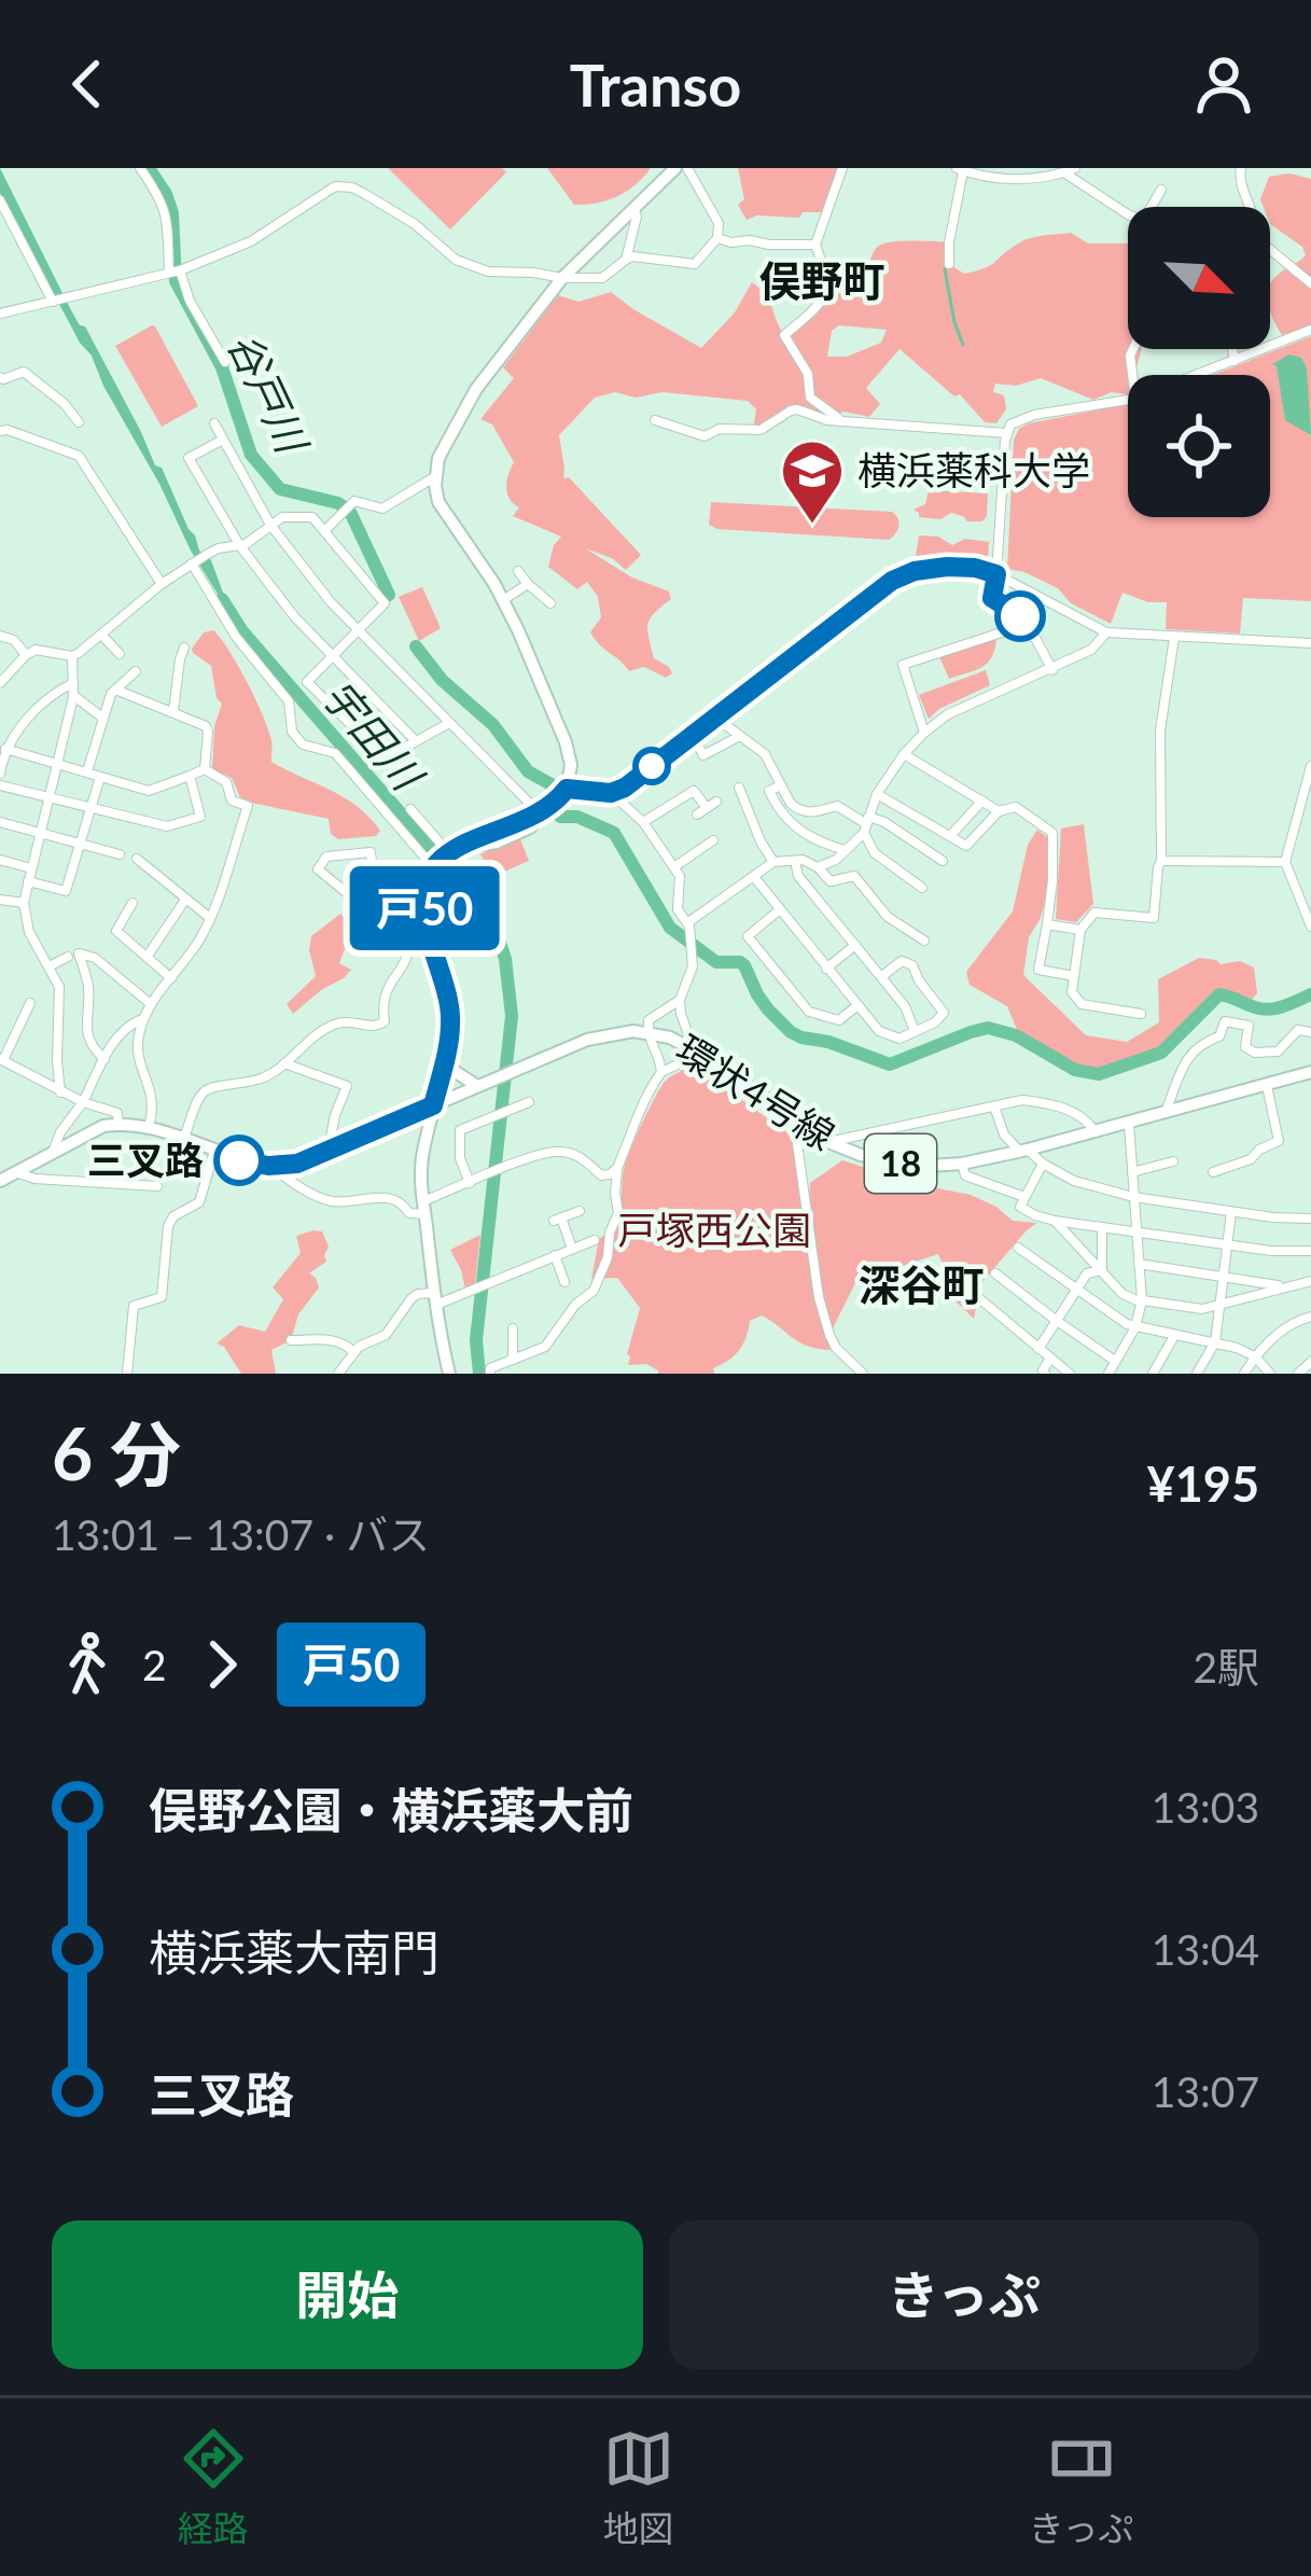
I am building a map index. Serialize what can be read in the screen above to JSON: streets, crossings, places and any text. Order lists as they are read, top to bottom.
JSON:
{
  "streets": {
    "main road": ["環状4号線", "18"]
  },
  "districts": ["俣野町", "深谷町"],
  "water": ["谷戸川", "宇田川"],
  "parks": ["戸塚西公園"],
  "places": {
    "school or university": ["横浜薬科大学"],
    "other": ["三叉路"]
  },
  "lines": ["bus line 戸50"],
  "north": "bottom right",
  "page": {
    "header": "Transo",
    "on_map": "戸50",
    "heading": ["6 分", "13:01 – 13:07 · バス", "¥195"],
    "legs": ["2", "戸50", "2駅"],
    "list": [
      {
        "name": "俣野公園・横浜薬大前",
        "value": "13:03"
      },
      {
        "name": "横浜薬大南門",
        "value": "13:04"
      },
      {
        "name": "三叉路",
        "value": "13:07"
      }
    ],
    "buttons": ["開始", "きっぷ"],
    "tabs": ["経路", "地図", "きっぷ"]
  }
}
